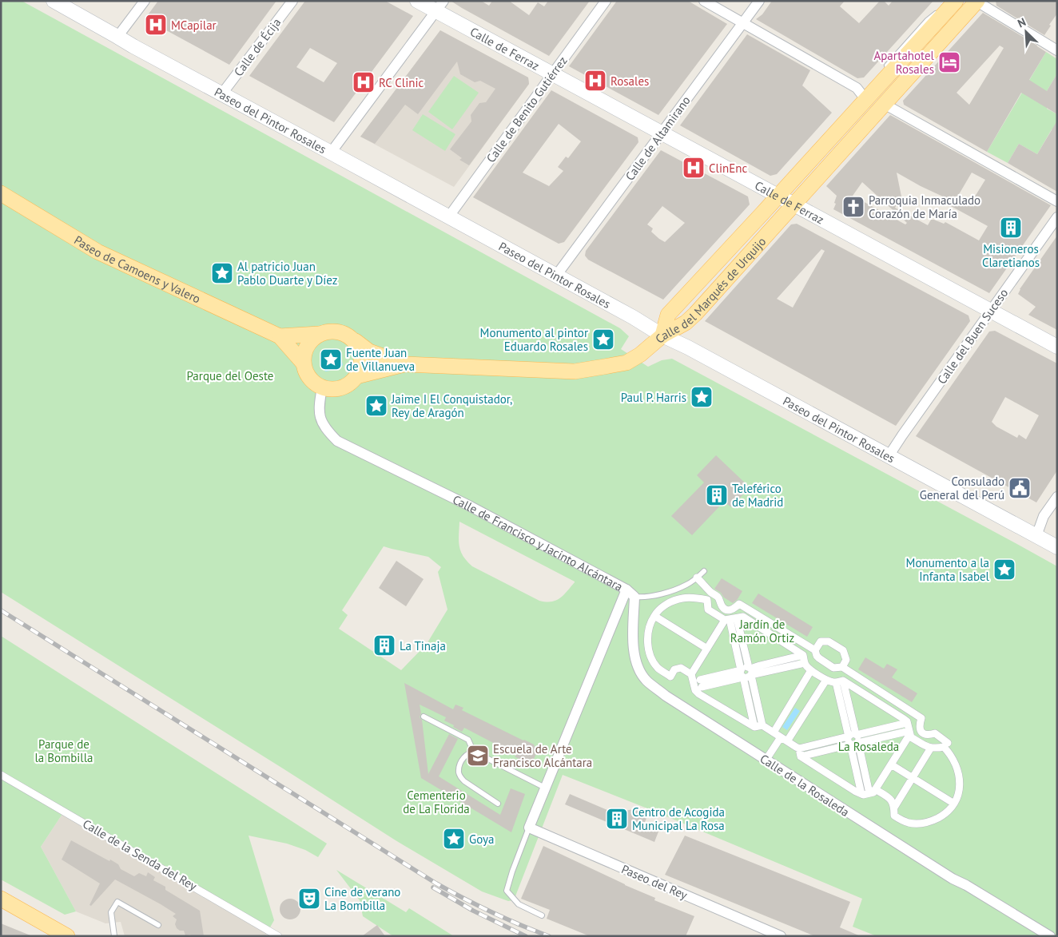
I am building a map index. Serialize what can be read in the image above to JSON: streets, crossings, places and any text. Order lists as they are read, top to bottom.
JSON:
{
  "streets": {
    "main road": [
      "Calle de Ferraz",
      "Paseo del Pintor Rosales",
      "Paseo de Camoens y Valero",
      "Calle del Marqués de Urquijo"
    ],
    "street": [
      "Calle de Écija",
      "Calle de Benito Gutiérrez",
      "Calle de Altamirano",
      "Calle del Buen Suceso",
      "Calle de Francisco y Jacinto Alcántara",
      "Calle de la Rosaleda",
      "Calle de la Senda del Rey",
      "Paseo del Rey"
    ]
  },
  "crossings": [
    ["Calle de Écija", "Paseo del Pintor Rosales"],
    ["Calle de Ferraz", "Calle de Benito Gutiérrez"],
    ["Calle de Ferraz", "Calle de Altamirano"],
    ["Calle de Ferraz", "Calle del Marqués de Urquijo"],
    ["Calle de Ferraz", "Calle del Buen Suceso"],
    ["Calle de Benito Gutiérrez", "Paseo del Pintor Rosales"],
    ["Paseo del Pintor Rosales", "Calle de Altamirano"],
    ["Paseo del Pintor Rosales", "Calle del Marqués de Urquijo"],
    ["Paseo del Pintor Rosales", "Calle del Buen Suceso"],
    ["Calle de Francisco y Jacinto Alcántara", "Paseo del Rey"]
  ],
  "parks": [
    "Parque del Oeste",
    "Jardín de Ramón Ortiz",
    "Parque de la Bombilla",
    "La Rosaleda",
    "Cementerio de La Florida"
  ],
  "places": {
    "hospital": [
      "MCapilar",
      "Rosales",
      "RC Clinic",
      "ClinEnc"
    ],
    "hotel": ["Apartahotel Rosales"],
    "church": ["Parroquia Inmaculado Corazón de María"],
    "building": [
      "Misioneros Claretianos",
      "Teleférico de Madrid",
      "La Tinaja",
      "Centro de Acogida Municipal La Rosa"
    ],
    "place": [
      "Al patricio Juan Pablo Duarte y Díez",
      "Monumento al pintor Eduardo Rosales",
      "Fuente Juan de Villanueva",
      "Paul P. Harris",
      "Jaime I El Conquistador, Rey de Aragón",
      "Monumento a la Infanta Isabel",
      "Goya"
    ],
    "public building": ["Consulado General del Perú"],
    "school or university": ["Escuela de Arte Francisco Alcántara"],
    "theatre": ["Cine de verano La Bombilla"]
  },
  "north": "top left"
}
